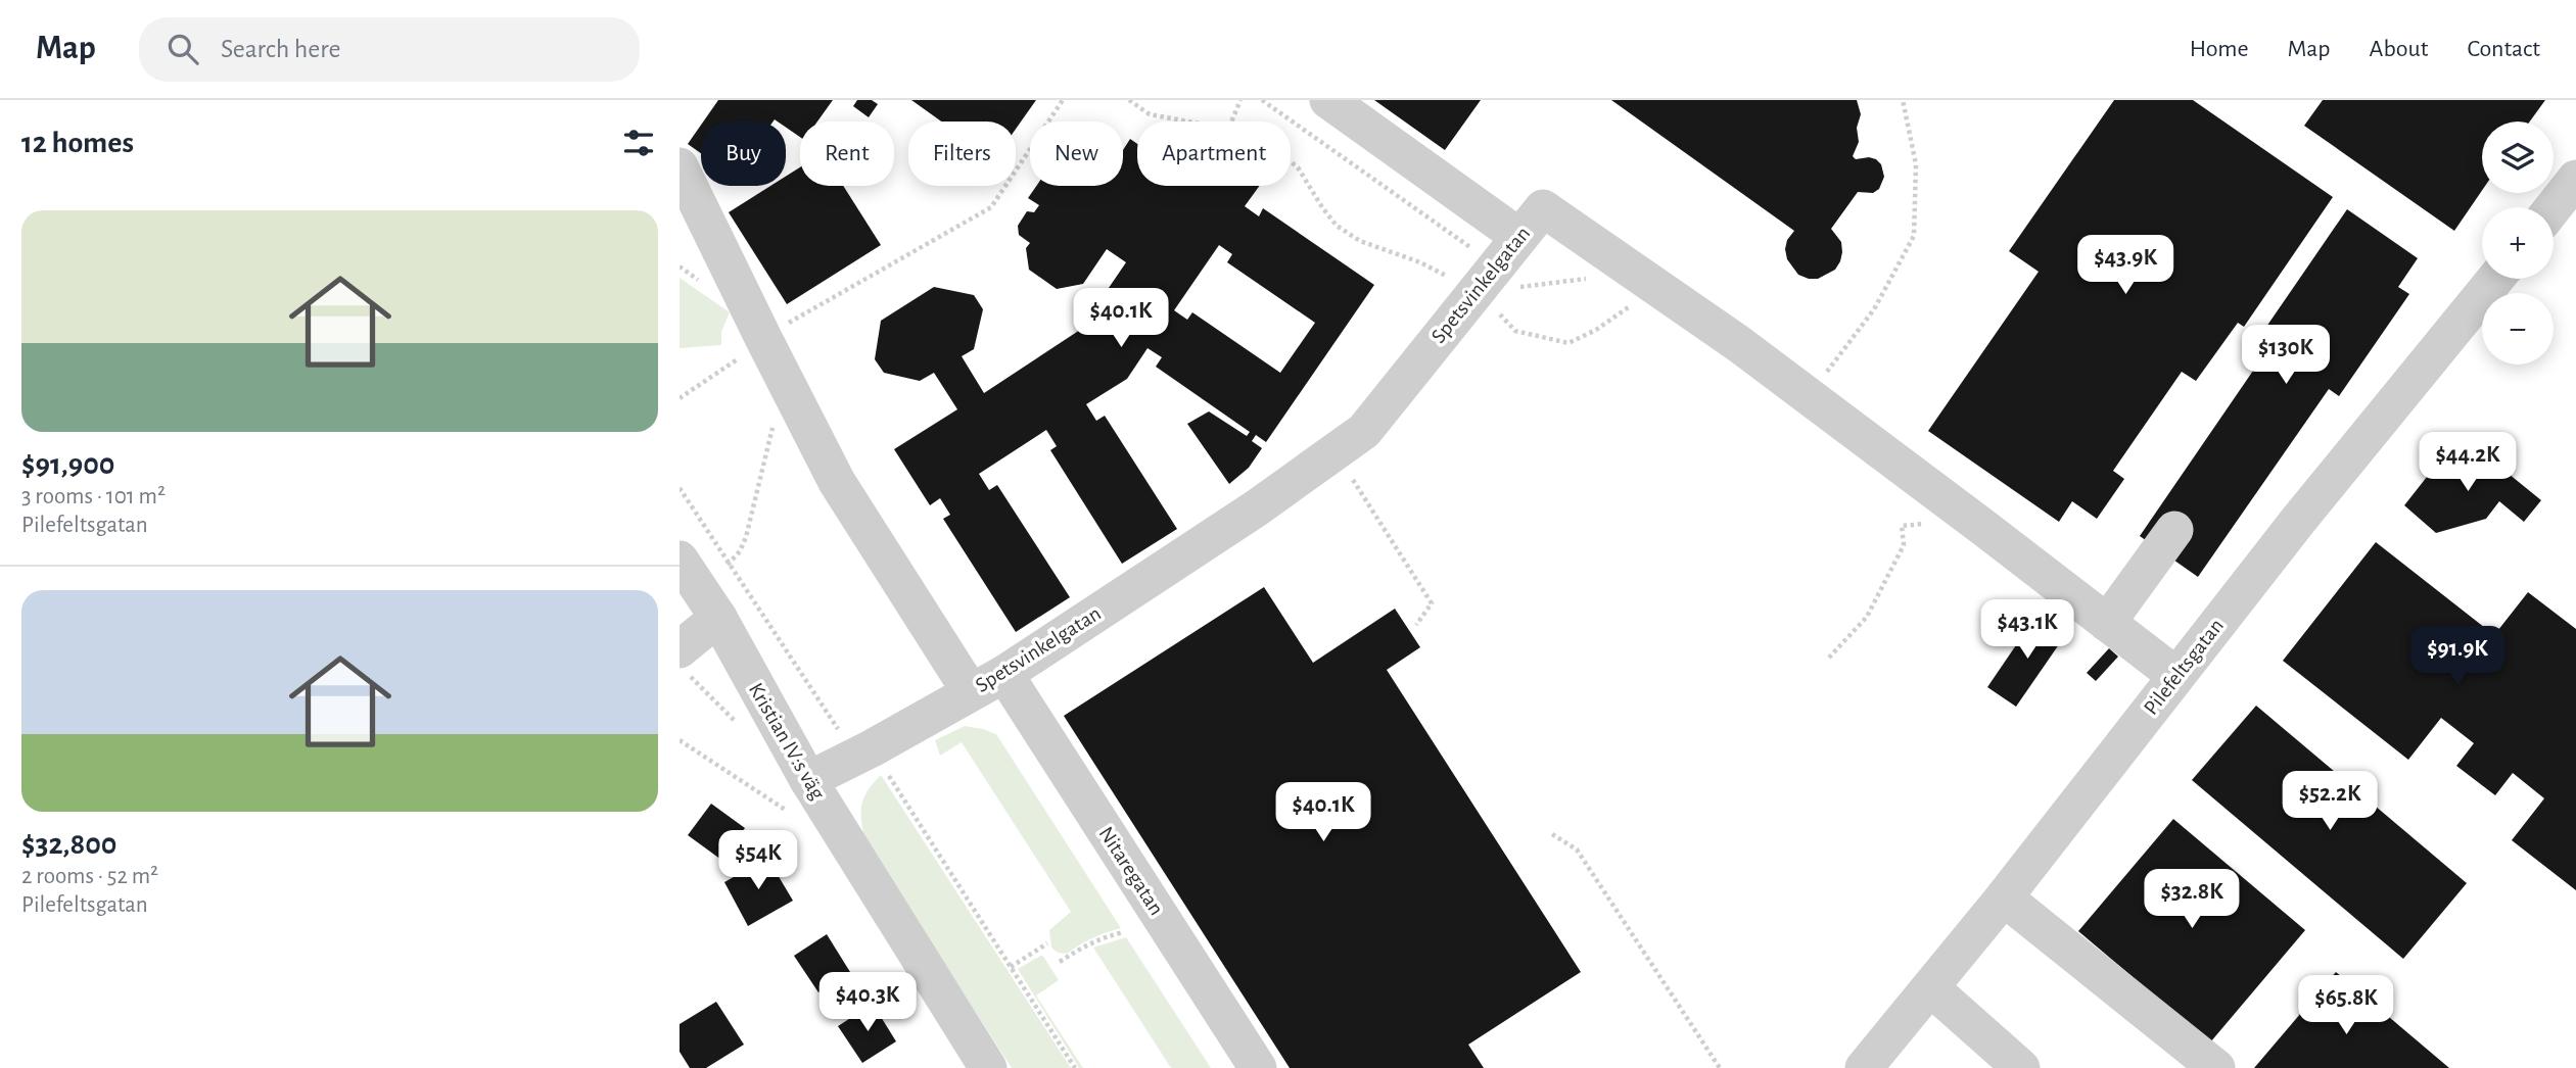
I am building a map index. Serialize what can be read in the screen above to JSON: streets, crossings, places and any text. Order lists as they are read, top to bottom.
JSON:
{
  "streets": {
    "street": [
      "Spetsvinkelgatan",
      "Pilefeltsgatan",
      "Kristian IV:s väg",
      "Nitaregatan"
    ]
  },
  "crossings": [
    ["Spetsvinkelgatan", "Pilefeltsgatan"],
    ["Spetsvinkelgatan", "Kristian IV:s väg"],
    ["Spetsvinkelgatan", "Nitaregatan"]
  ],
  "page": {
    "header": "Map",
    "search": "Search here",
    "nav": [
      "Home",
      "Map",
      "About",
      "Contact"
    ],
    "heading": "12 homes",
    "map_buttons": ["+", "−"],
    "chip": [
      "Buy",
      "Rent",
      "Filters",
      "New",
      "Apartment"
    ],
    "list": [
      {
        "name": "$91,900",
        "note": "3 rooms · 101 m² · Pilefeltsgatan"
      },
      {
        "name": "$32,800",
        "note": "2 rooms · 52 m² · Pilefeltsgatan"
      }
    ],
    "price": [
      "$43.9K",
      "$40.1K",
      "$130K",
      "$44.2K",
      "$43.1K",
      "$91.9K",
      "$52.2K",
      "$40.1K",
      "$54K",
      "$32.8K",
      "$40.3K",
      "$65.8K"
    ]
  }
}
